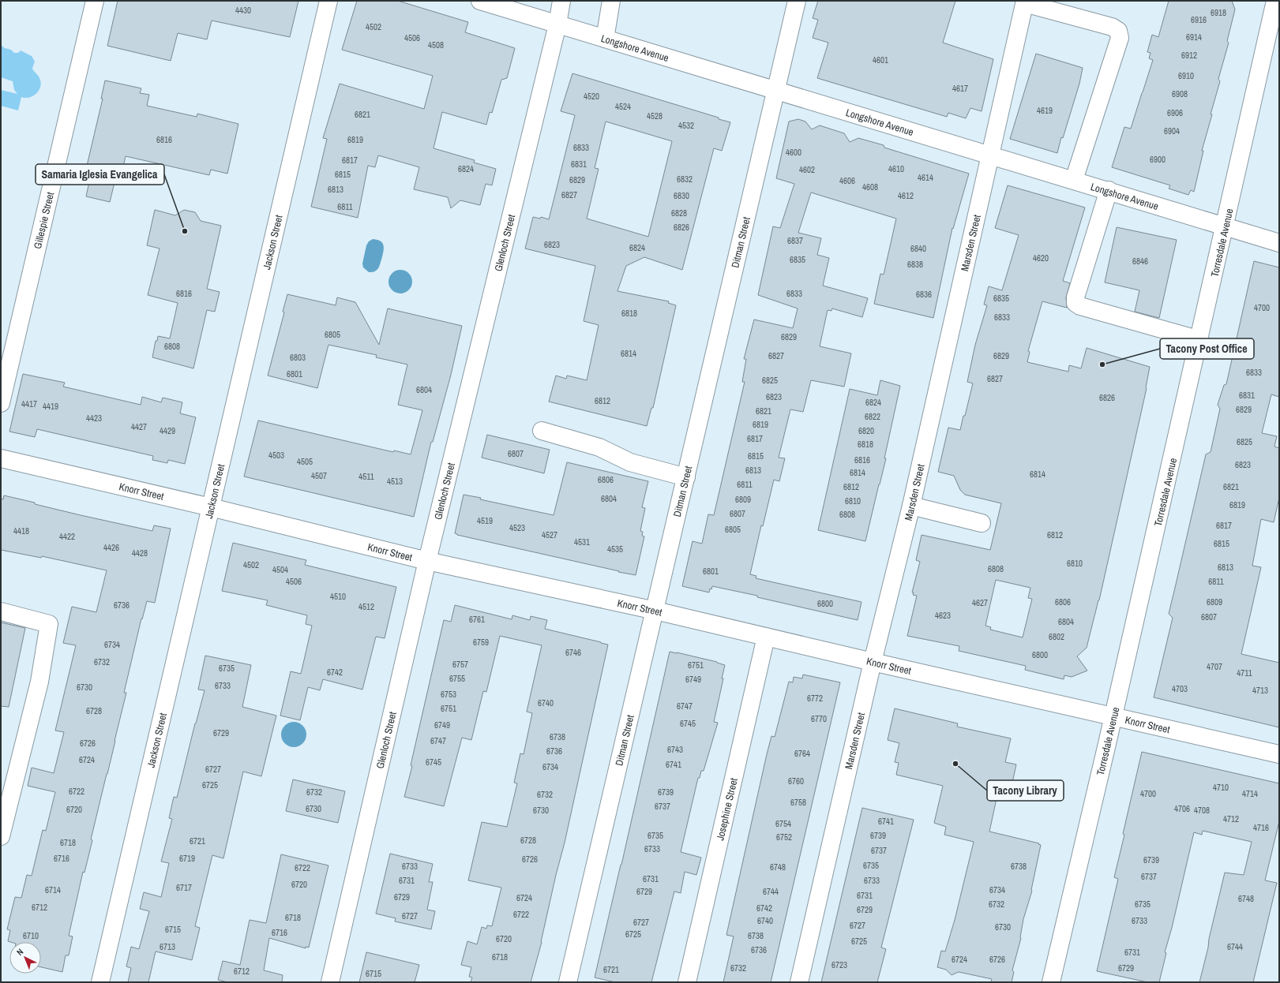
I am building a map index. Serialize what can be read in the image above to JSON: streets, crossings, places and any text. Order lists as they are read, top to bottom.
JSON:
{
  "streets": {
    "street": [
      "Longshore Avenue",
      "Gillespie Street",
      "Jackson Street",
      "Glenloch Street",
      "Ditman Street",
      "Marsden Street",
      "Torresdale Avenue",
      "Knorr Street",
      "Josephine Street"
    ]
  },
  "crossings": [
    ["Longshore Avenue", "Glenloch Street"],
    ["Longshore Avenue", "Ditman Street"],
    ["Longshore Avenue", "Marsden Street"],
    ["Longshore Avenue", "Torresdale Avenue"],
    ["Jackson Street", "Knorr Street"],
    ["Glenloch Street", "Knorr Street"],
    ["Ditman Street", "Knorr Street"],
    ["Marsden Street", "Knorr Street"],
    ["Torresdale Avenue", "Knorr Street"],
    ["Knorr Street", "Josephine Street"]
  ],
  "places": ["Samaria Iglesia Evangelica", "Tacony Post Office", "Tacony Library"],
  "house_numbers": [
    "4430",
    "6918",
    "6916",
    "4502",
    "6914",
    "4506",
    "4508",
    "6912",
    "4601",
    "6910",
    "4617",
    "6908",
    "4520",
    "4524",
    "4619",
    "6906",
    "6821",
    "4528",
    "4532",
    "6904",
    "6816",
    "6819",
    "6833",
    "4600",
    "6900",
    "6817",
    "6831",
    "6824",
    "4610",
    "4602",
    "6815",
    "4614",
    "6832",
    "6829",
    "4606",
    "4608",
    "6813",
    "6827",
    "6830",
    "4612",
    "6811",
    "6828",
    "6826",
    "6837",
    "6823",
    "6824",
    "6840",
    "4620",
    "6835",
    "6846",
    "6838",
    "6816",
    "6833",
    "6836",
    "6835",
    "4700",
    "6818",
    "6833",
    "6805",
    "6829",
    "6808",
    "6814",
    "6827",
    "6829",
    "6803",
    "6833",
    "6801",
    "6827",
    "6825",
    "6804",
    "6831",
    "6823",
    "6826",
    "6812",
    "6824",
    "4417",
    "4419",
    "6829",
    "6821",
    "6822",
    "4423",
    "6819",
    "4427",
    "4429",
    "6820",
    "6817",
    "6825",
    "6818",
    "6807",
    "4503",
    "6815",
    "6816",
    "4505",
    "6823",
    "6813",
    "6814",
    "6814",
    "4507",
    "4511",
    "6806",
    "4513",
    "6811",
    "6812",
    "6821",
    "6804",
    "6809",
    "6810",
    "6819",
    "6807",
    "6808",
    "4519",
    "6817",
    "4523",
    "6805",
    "4418",
    "4527",
    "6812",
    "4422",
    "4531",
    "6815",
    "4426",
    "4535",
    "4428",
    "6810",
    "4502",
    "6813",
    "6808",
    "4504",
    "6801",
    "4506",
    "6811",
    "4510",
    "6806",
    "6809",
    "4627",
    "6800",
    "6736",
    "4512",
    "4623",
    "6807",
    "6761",
    "6804",
    "6802",
    "6759",
    "6734",
    "6746",
    "6800",
    "6732",
    "6757",
    "6751",
    "4707",
    "6735",
    "6742",
    "4711",
    "6755",
    "6749",
    "6733",
    "6730",
    "4703",
    "4713",
    "6753",
    "6772",
    "6740",
    "6747",
    "6751",
    "6728",
    "6770",
    "6745",
    "6749",
    "6729",
    "6738",
    "6747",
    "6726",
    "6743",
    "6736",
    "6764",
    "6724",
    "6745",
    "6741",
    "6734",
    "6727",
    "6760",
    "6725",
    "4710",
    "6722",
    "6732",
    "6739",
    "4700",
    "4714",
    "6732",
    "6758",
    "6737",
    "6730",
    "4706",
    "6720",
    "6730",
    "4708",
    "4712",
    "6741",
    "6754",
    "4716",
    "6735",
    "6739",
    "6752",
    "6728",
    "6721",
    "6718",
    "6733",
    "6737",
    "6716",
    "6719",
    "6726",
    "6739",
    "6735",
    "6733",
    "6738",
    "6748",
    "6722",
    "6737",
    "6731",
    "6731",
    "6733",
    "6720",
    "6717",
    "6714",
    "6734",
    "6729",
    "6744",
    "6731",
    "6729",
    "6724",
    "6748",
    "6732",
    "6735",
    "6712",
    "6742",
    "6729",
    "6722",
    "6727",
    "6718",
    "6740",
    "6733",
    "6727",
    "6727",
    "6730",
    "6715",
    "6716",
    "6725",
    "6710",
    "6738",
    "6720",
    "6725",
    "6713",
    "6744",
    "6736",
    "6731",
    "6718",
    "6724",
    "6726",
    "6723",
    "6732",
    "6729",
    "6721",
    "6712",
    "6715"
  ],
  "north": "top left"
}
